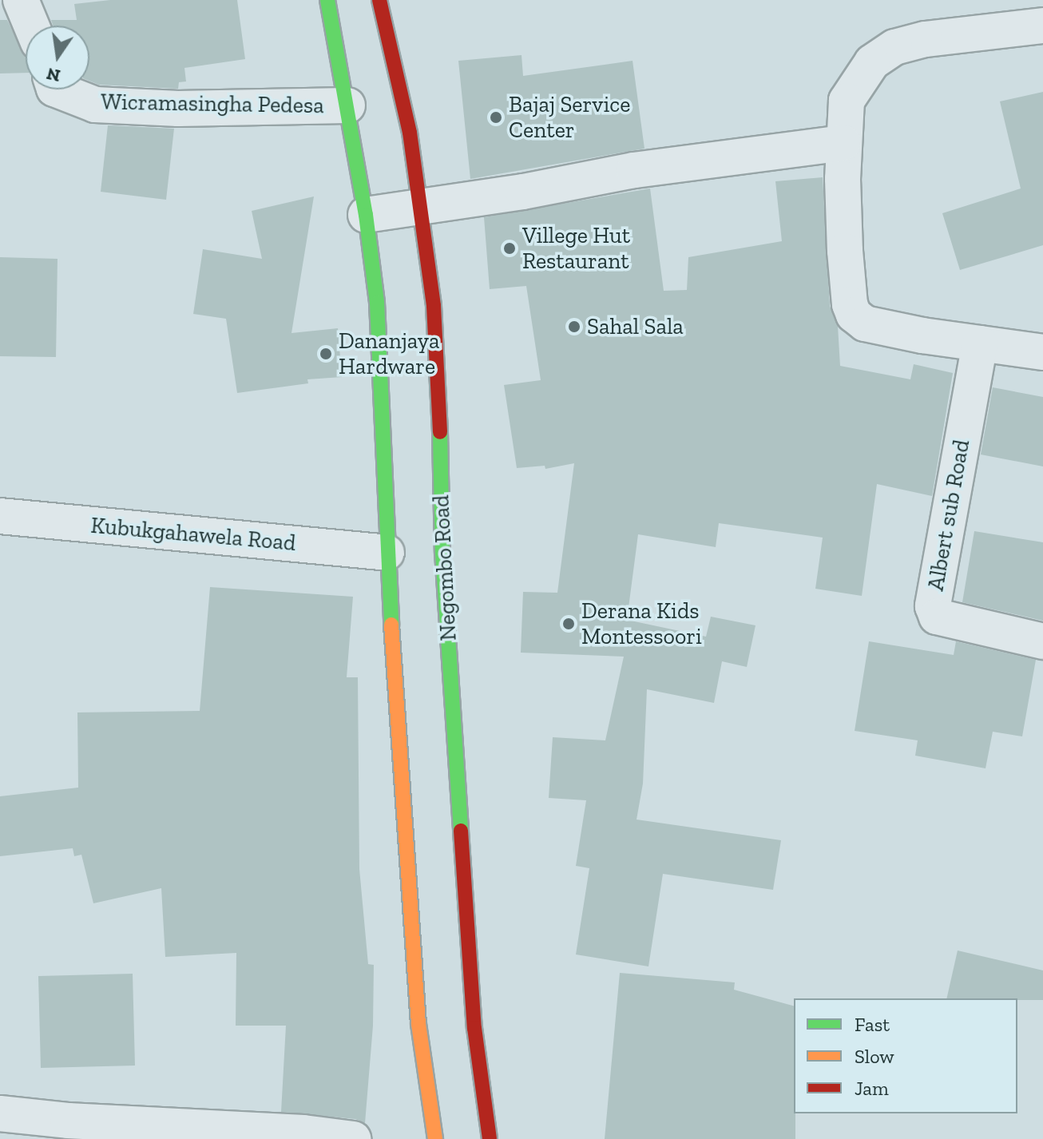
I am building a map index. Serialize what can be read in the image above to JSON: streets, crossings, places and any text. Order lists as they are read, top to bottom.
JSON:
{
  "streets": {
    "highway": ["Negombo Road"],
    "street": ["Wicramasingha Pedesa", "Albert sub Road", "Kubukgahawela Road"]
  },
  "places": [
    "Bajaj Service Center",
    "Villege Hut Restaurant",
    "Sahal Sala",
    "Dananjaya Hardware",
    "Derana Kids Montessoori"
  ],
  "legend": ["Fast", "Slow", "Jam"],
  "north": "bottom"
}
